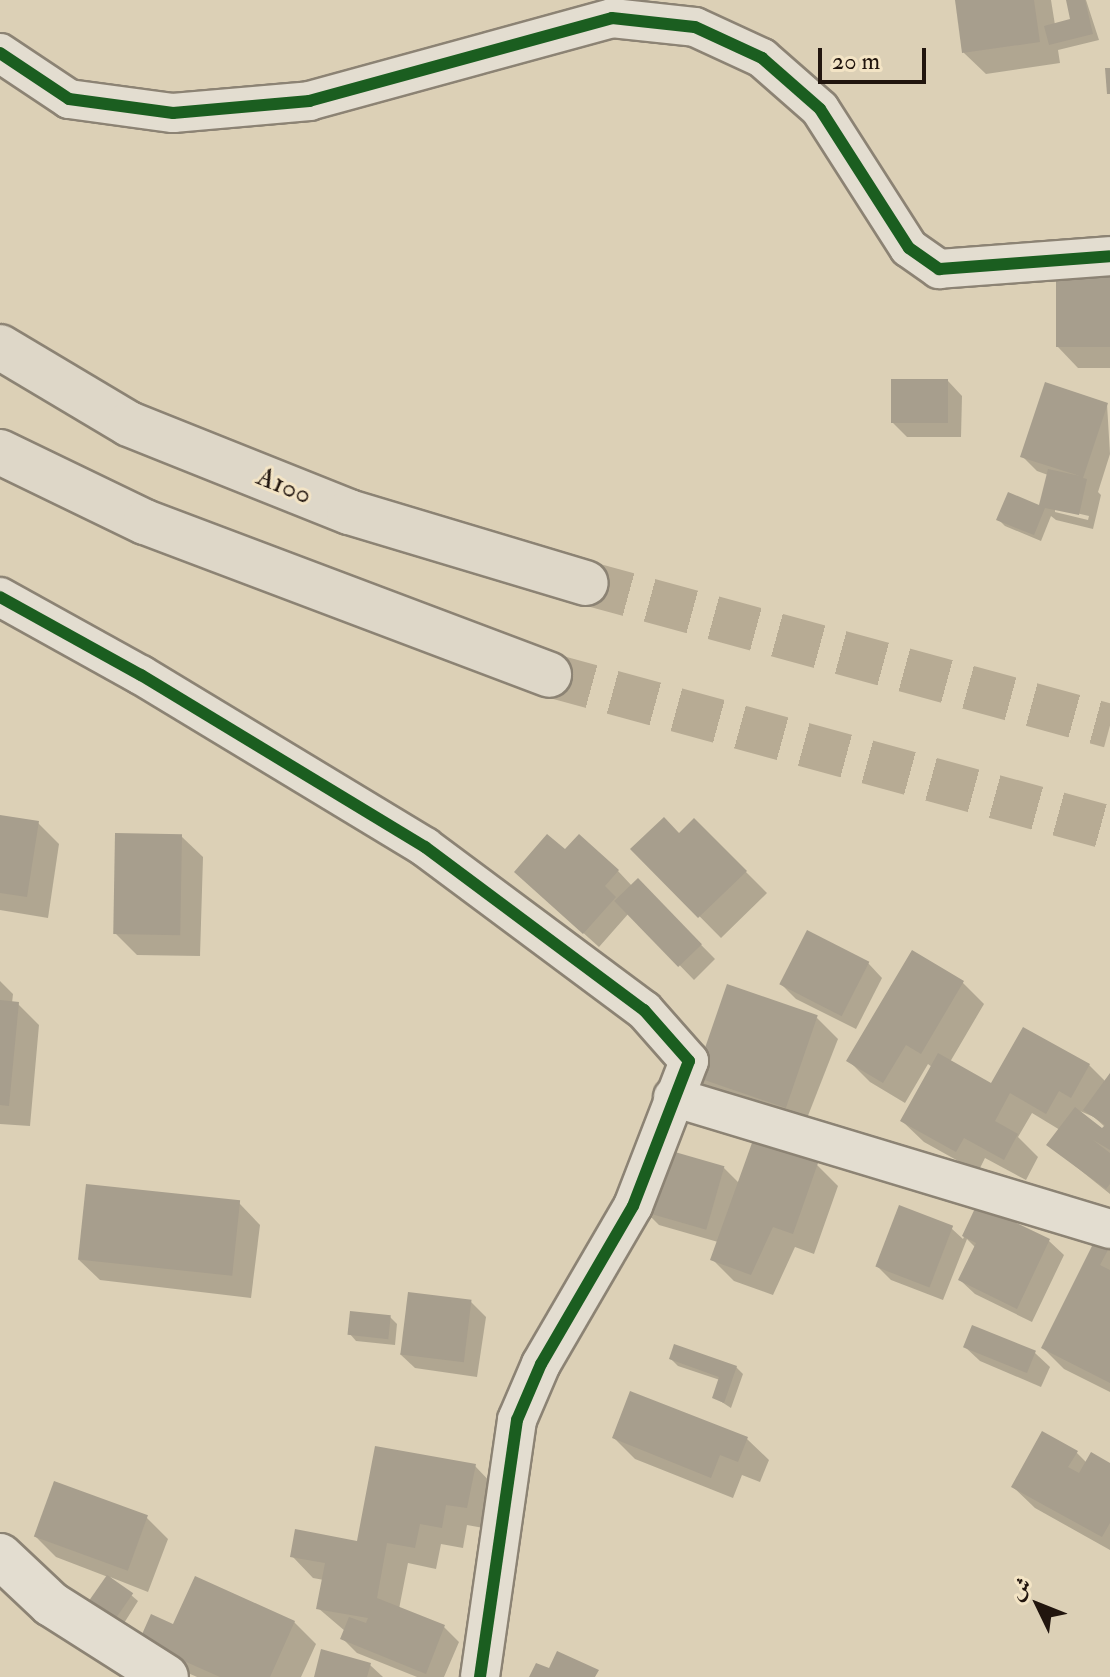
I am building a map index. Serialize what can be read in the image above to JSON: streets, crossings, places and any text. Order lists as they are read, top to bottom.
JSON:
{
  "streets": {
    "highway": ["A100"]
  },
  "scale_bar": "20 m",
  "north": "top left"
}
